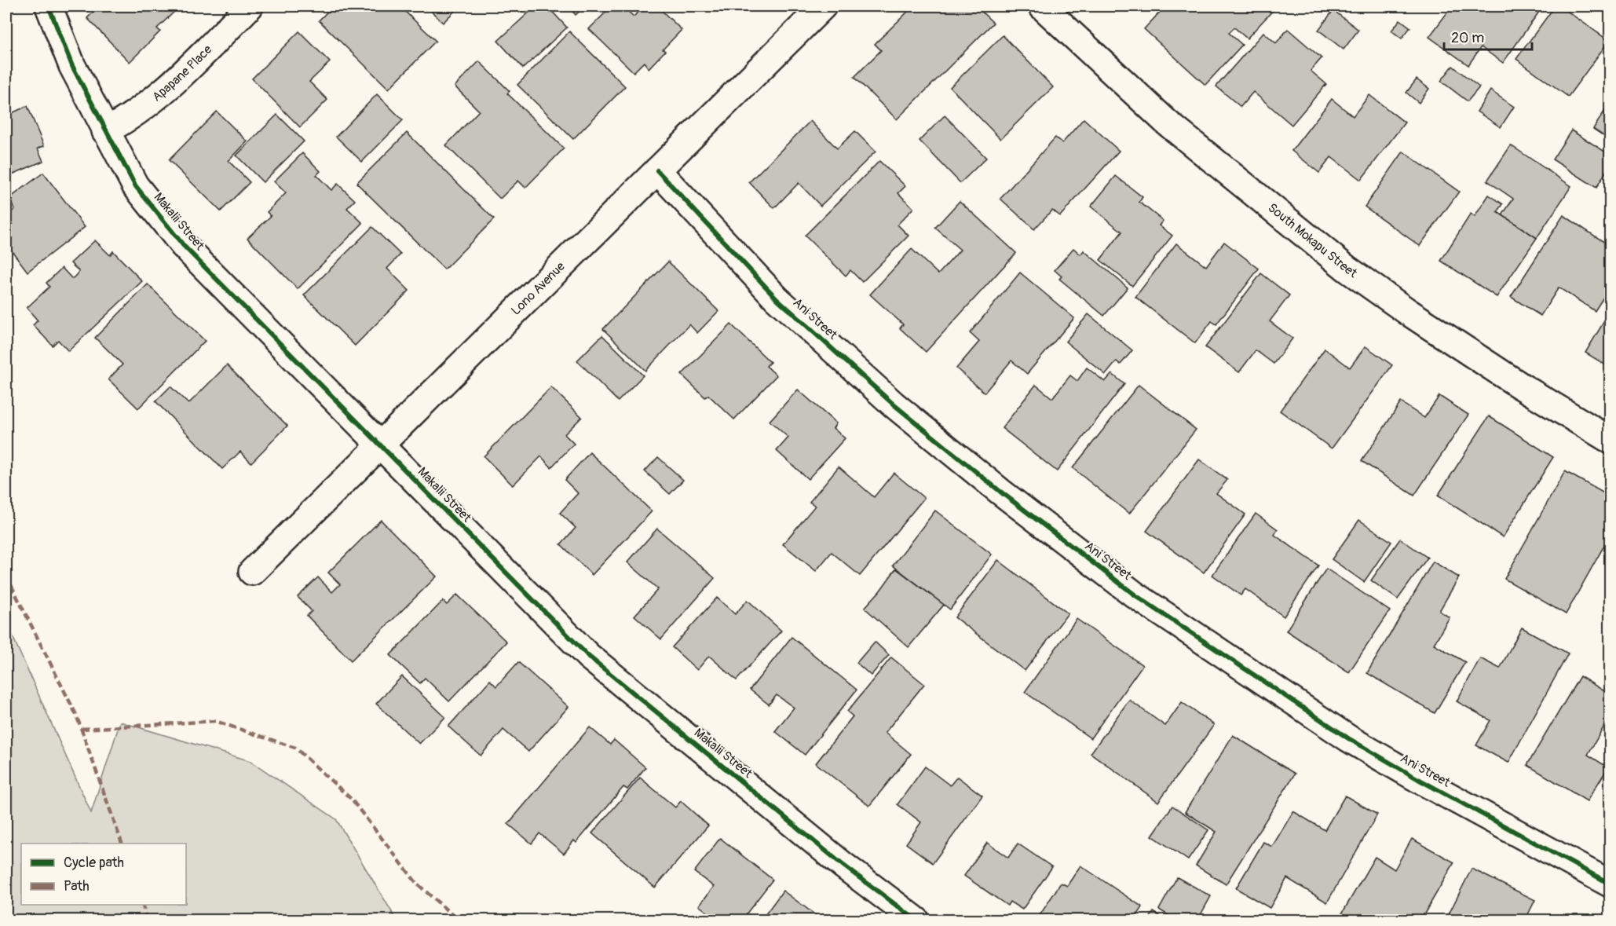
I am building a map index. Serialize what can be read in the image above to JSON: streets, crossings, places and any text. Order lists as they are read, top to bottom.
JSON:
{
  "streets": {
    "street": [
      "Apapane Place",
      "Makalii Street",
      "South Mokapu Street",
      "Lono Avenue",
      "Ani Street"
    ]
  },
  "crossings": [
    ["Apapane Place", "Makalii Street"],
    ["Makalii Street", "Lono Avenue"],
    ["Lono Avenue", "Ani Street"]
  ],
  "legend": ["Cycle path", "Path"],
  "scale_bar": "20 m"
}
